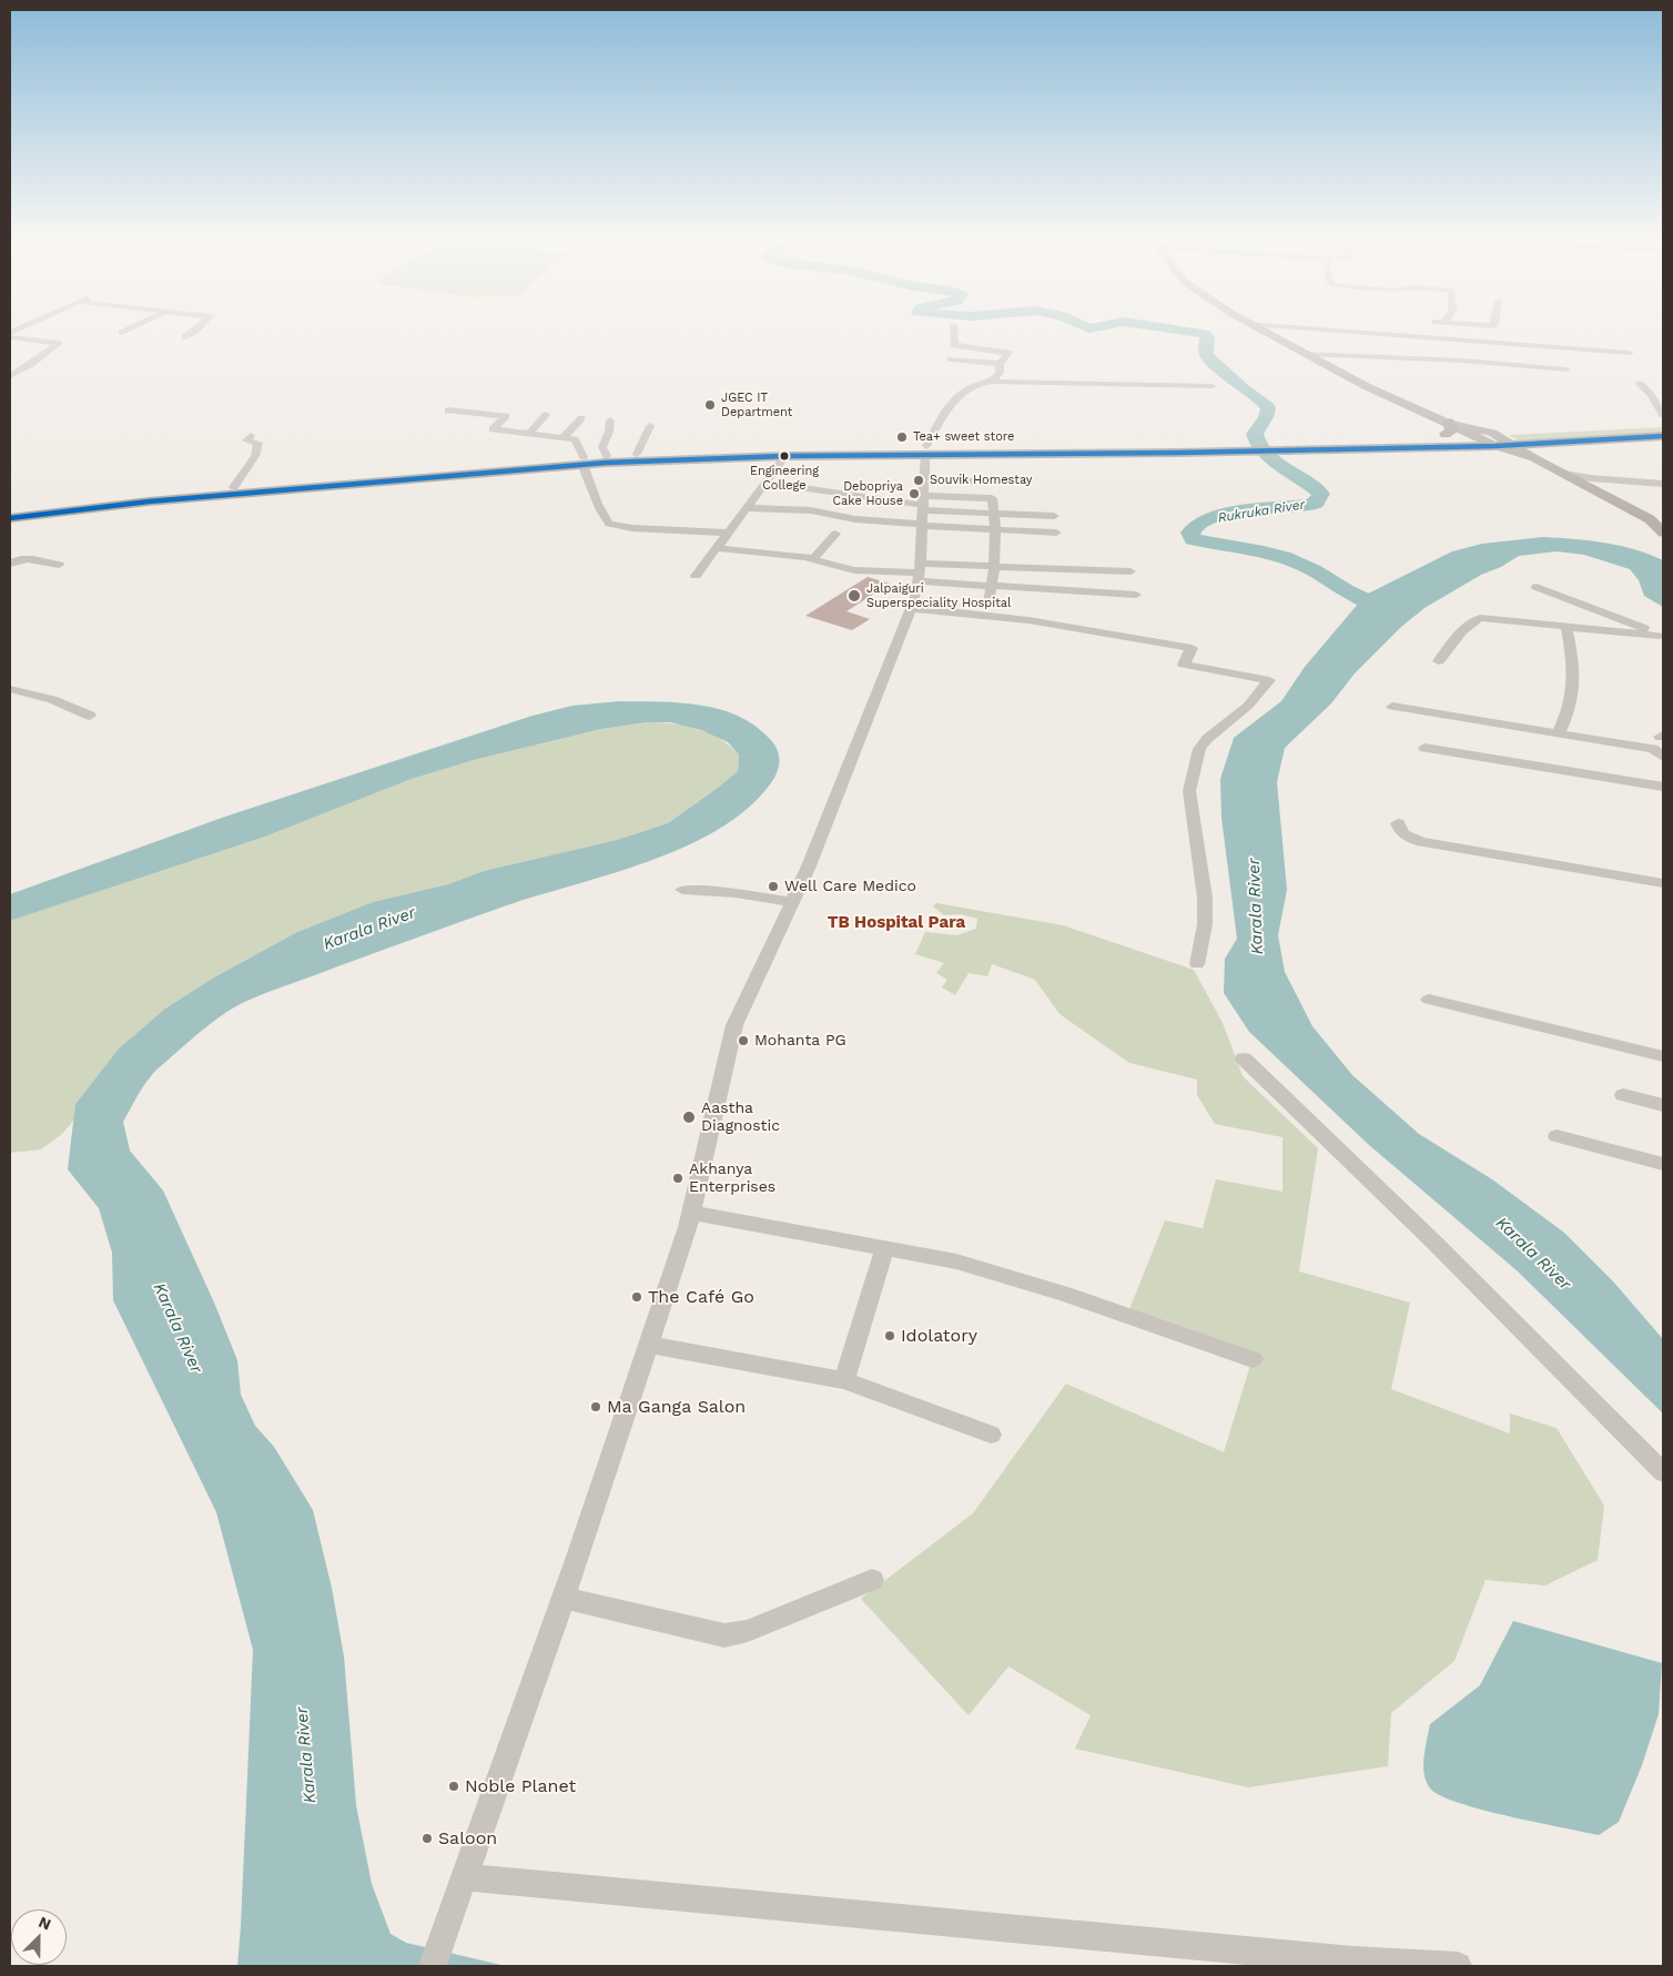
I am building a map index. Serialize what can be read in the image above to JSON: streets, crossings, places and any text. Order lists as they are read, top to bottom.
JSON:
{
  "districts": ["TB Hospital Para"],
  "water": ["Rukruka River", "Karala River"],
  "places": [
    "JGEC IT Department",
    "Tea+ sweet store",
    "Engineering College",
    "Souvik Homestay",
    "Debopriya Cake House",
    "Jalpaiguri Superspeciality Hospital",
    "Well Care Medico",
    "Mohanta PG",
    "Aastha Diagnostic",
    "Akhanya Enterprises",
    "The Café Go",
    "Idolatory",
    "Ma Ganga Salon",
    "Noble Planet",
    "Saloon"
  ],
  "north": "top right"
}
